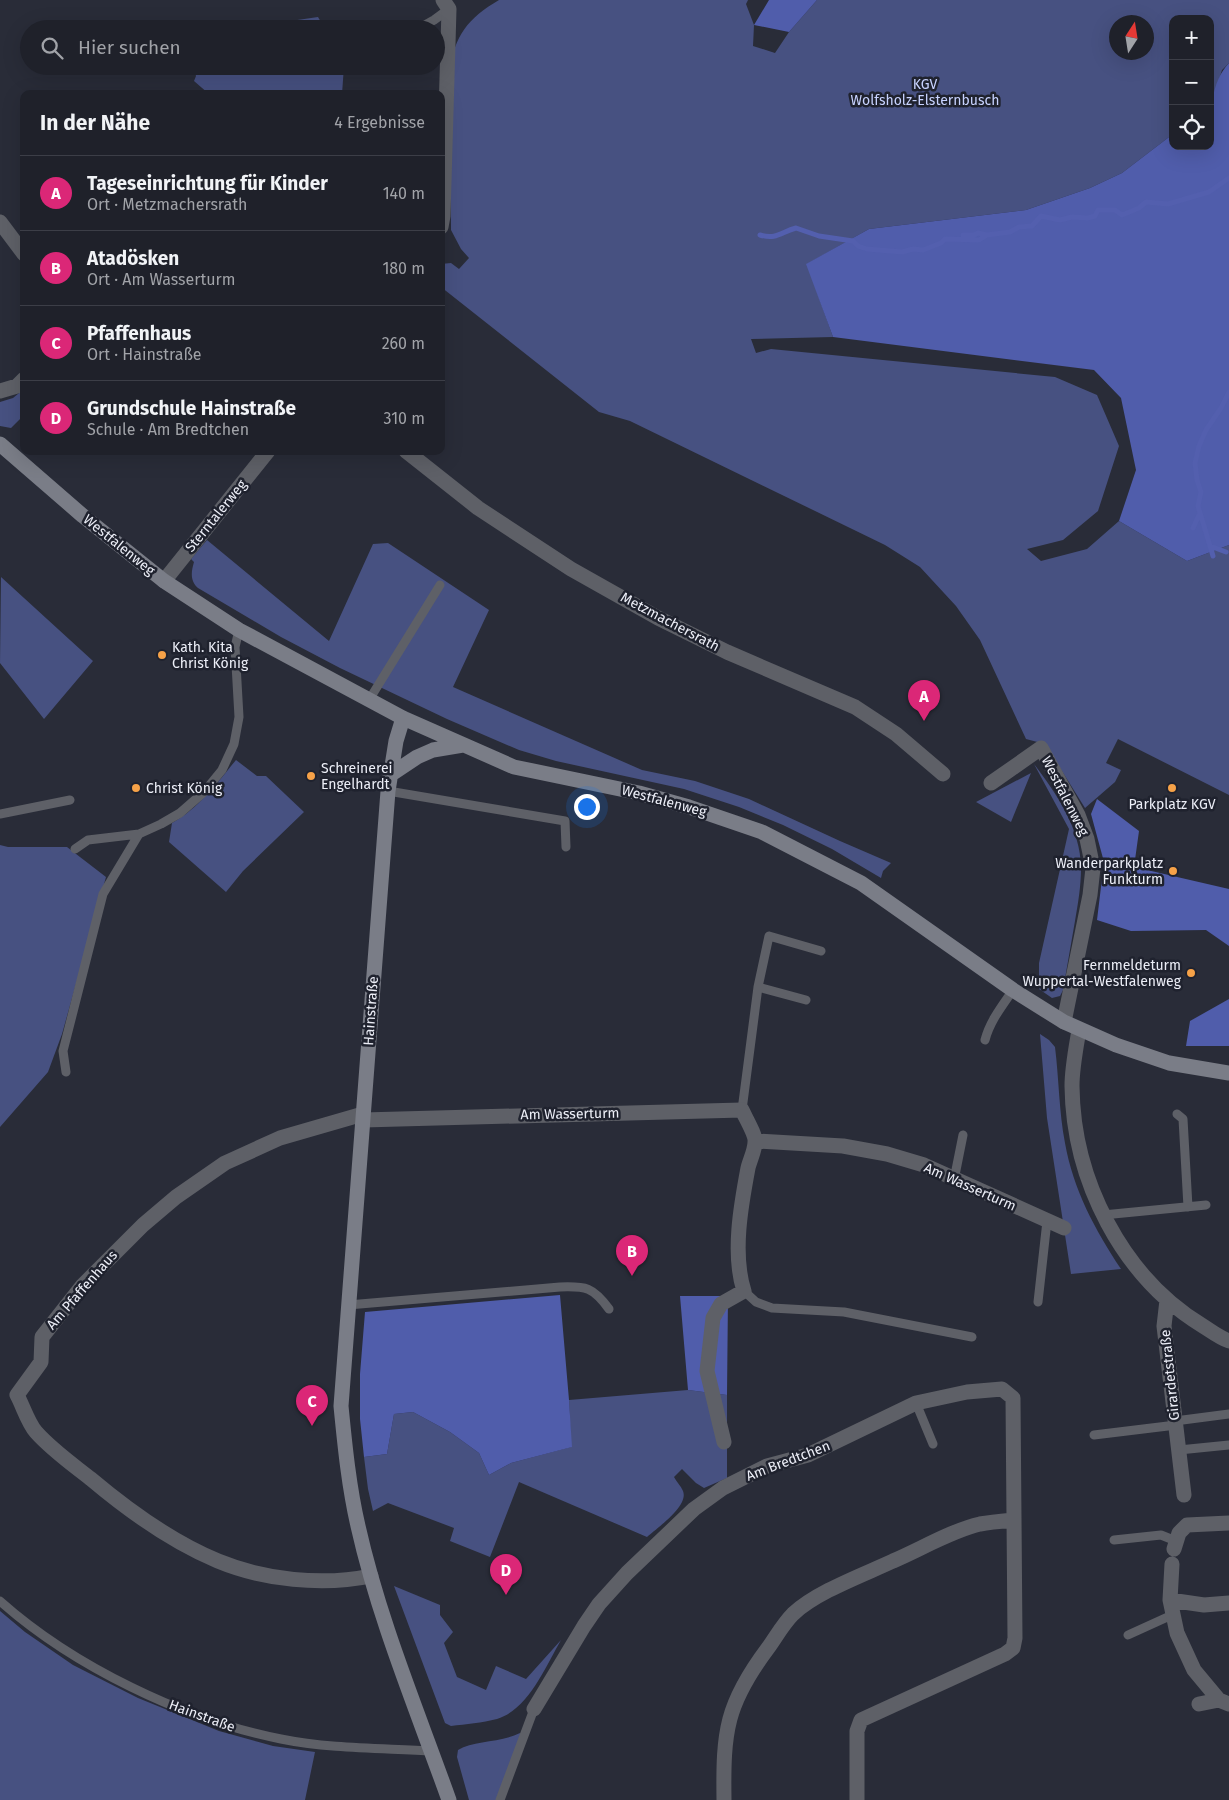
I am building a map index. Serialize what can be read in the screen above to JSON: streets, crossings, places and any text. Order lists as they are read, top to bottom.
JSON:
{
  "streets": {
    "street": [
      "Sterntalerweg",
      "Westfalenweg",
      "Metzmachersrath",
      "Hainstraße",
      "Am Wasserturm",
      "Am Pfaffenhaus",
      "Girardetstraße",
      "Am Bredtchen"
    ]
  },
  "crossings": [
    ["Sterntalerweg", "Westfalenweg"],
    ["Westfalenweg", "Hainstraße"],
    ["Westfalenweg", "Girardetstraße"],
    ["Hainstraße", "Am Wasserturm"],
    ["Hainstraße", "Am Pfaffenhaus"],
    ["Am Wasserturm", "Am Pfaffenhaus"]
  ],
  "parks": ["KGV Wolfsholz-Elsternbusch"],
  "places": [
    "Kath. Kita Christ König",
    "Schreinerei Engelhardt",
    "Christ König",
    "Parkplatz KGV",
    "Wanderparkplatz Funkturm",
    "Fernmeldeturm Wuppertal-Westfalenweg"
  ],
  "north": "top",
  "page": {
    "map_buttons": ["+", "−"],
    "search": "Hier suchen",
    "heading": ["In der Nähe", "4 Ergebnisse"],
    "list": [
      {
        "mark": "A",
        "name": "Tageseinrichtung für Kinder",
        "note": "Ort · Metzmachersrath",
        "value": "140 m"
      },
      {
        "mark": "B",
        "name": "Atadösken",
        "note": "Ort · Am Wasserturm",
        "value": "180 m"
      },
      {
        "mark": "C",
        "name": "Pfaffenhaus",
        "note": "Ort · Hainstraße",
        "value": "260 m"
      },
      {
        "mark": "D",
        "name": "Grundschule Hainstraße",
        "note": "Schule · Am Bredtchen",
        "value": "310 m"
      }
    ],
    "pins": [
      "A",
      "B",
      "C",
      "D"
    ]
  }
}
